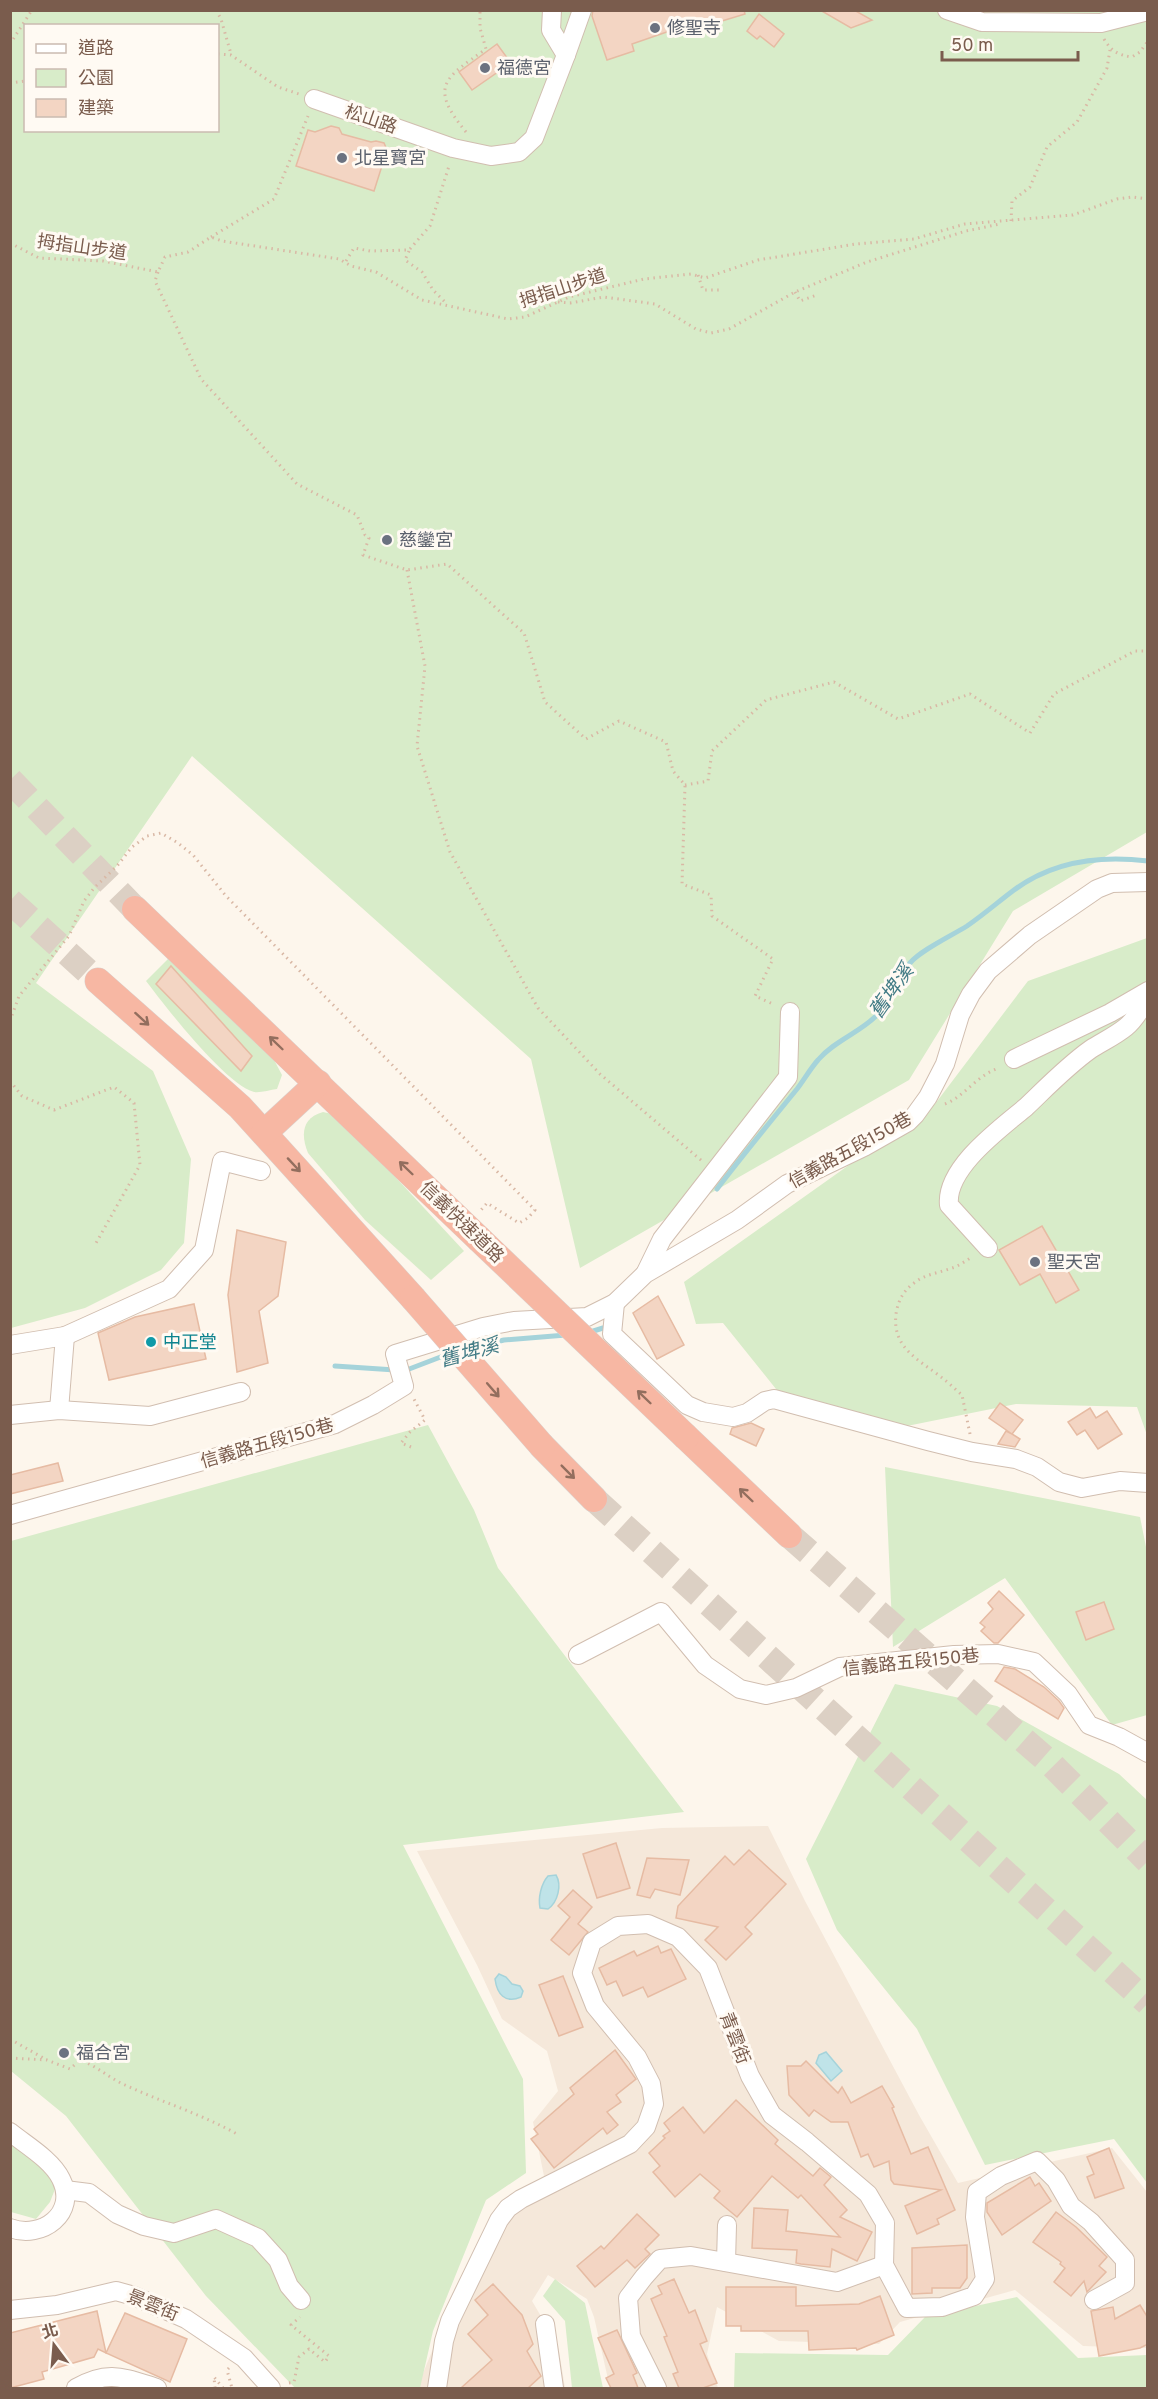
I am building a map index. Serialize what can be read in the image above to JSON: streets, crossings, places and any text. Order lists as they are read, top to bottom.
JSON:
{
  "streets": {
    "highway": ["信義快速道路"],
    "street": [
      "松山路",
      "信義路五段150巷",
      "青雲街",
      "景雲街"
    ],
    "path": ["拇指山步道"]
  },
  "water": ["舊埤溪"],
  "places": [
    "修聖寺",
    "福德宮",
    "北星寶宮",
    "慈鑾宮",
    "聖天宮",
    "中正堂",
    "福合宮"
  ],
  "legend": ["道路", "公園", "建築"],
  "scale_bar": "50 m",
  "north": "top"
}
